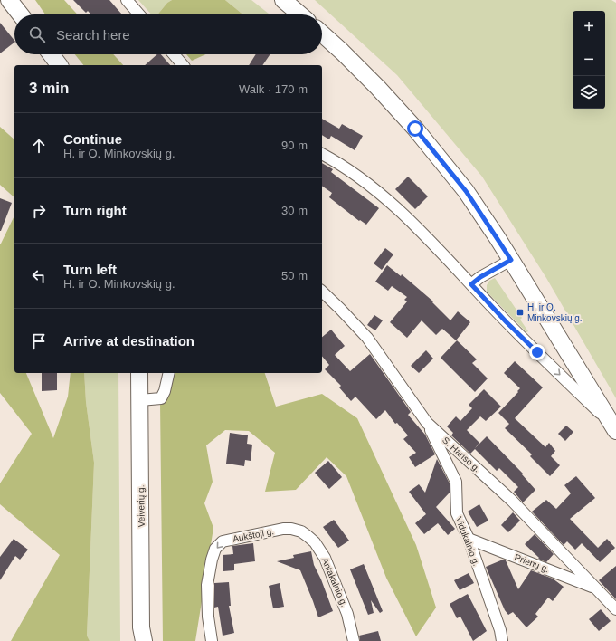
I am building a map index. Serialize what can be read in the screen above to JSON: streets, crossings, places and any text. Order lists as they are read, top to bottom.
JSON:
{
  "streets": {
    "main road": ["Veiverių g."],
    "street": [
      "S. Hariso g.",
      "Aukštoji g.",
      "Vidukalnio g.",
      "Prienų g.",
      "Antakalnio g."
    ]
  },
  "crossings": [
    ["S. Hariso g.", "Vidukalnio g."],
    ["S. Hariso g.", "Prienų g."],
    ["Aukštoji g.", "Antakalnio g."],
    ["Vidukalnio g.", "Prienų g."]
  ],
  "places": {
    "transit": ["H. ir O. Minkovskių g."]
  },
  "page": {
    "map_buttons": ["+", "−"],
    "search": "Search here",
    "heading": ["3 min", "Walk · 170 m"],
    "list": [
      ["Continue", "H. ir O. Minkovskių g.", "90 m"],
      ["Turn right", "30 m"],
      ["Turn left", "H. ir O. Minkovskių g.", "50 m"],
      "Arrive at destination"
    ]
  }
}
